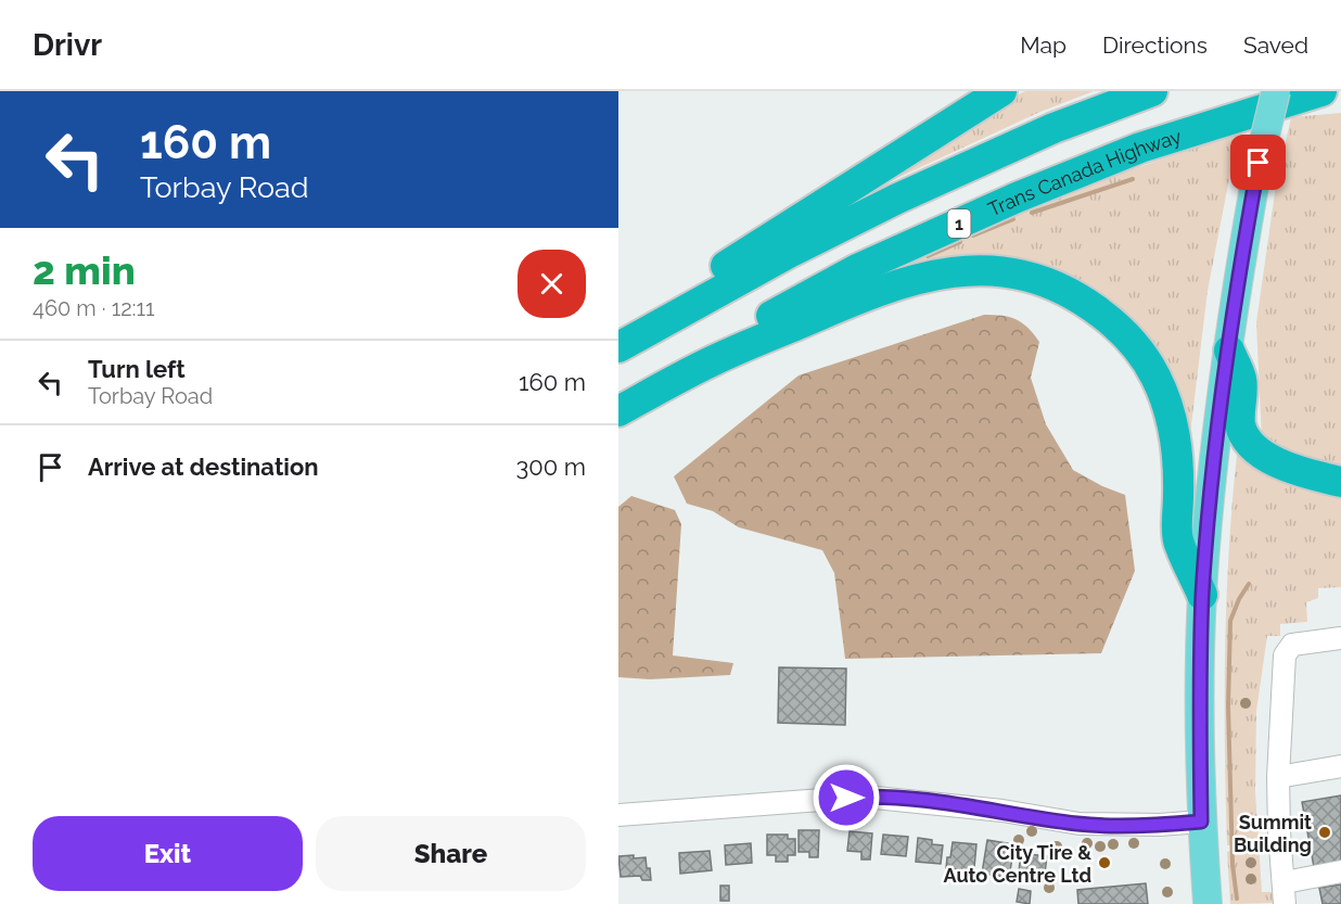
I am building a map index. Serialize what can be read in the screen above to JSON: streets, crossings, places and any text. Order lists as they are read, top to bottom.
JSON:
{
  "streets": {
    "highway": ["Trans Canada Highway", "1"]
  },
  "places": ["Summit Building", "City Tire & Auto Centre Ltd"],
  "page": {
    "header": "Drivr",
    "nav": ["Map", "Directions", "Saved"],
    "turn": ["160 m", "Torbay Road"],
    "heading": ["2 min", "460 m · 12:11"],
    "list": [
      {
        "name": "Turn left",
        "note": "Torbay Road",
        "value": "160 m"
      },
      {
        "name": "Arrive at destination",
        "value": "300 m"
      }
    ],
    "buttons": ["Exit", "Share"]
  }
}
